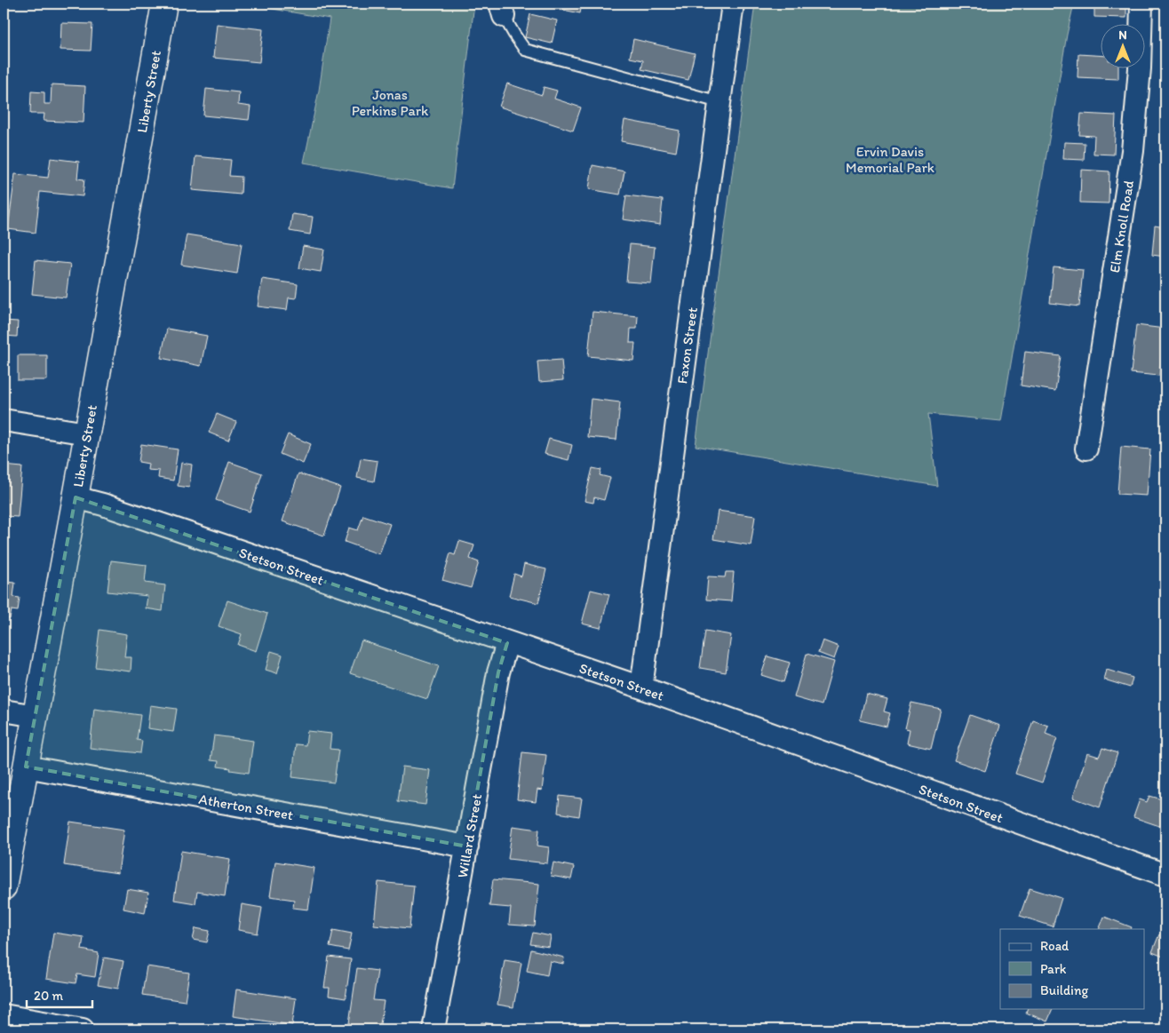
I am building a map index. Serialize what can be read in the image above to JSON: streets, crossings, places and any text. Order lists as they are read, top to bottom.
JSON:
{
  "streets": {
    "main road": ["Liberty Street"],
    "street": [
      "Elm Knoll Road",
      "Faxon Street",
      "Stetson Street",
      "Atherton Street",
      "Willard Street"
    ]
  },
  "crossings": [
    ["Liberty Street", "Stetson Street"],
    ["Liberty Street", "Atherton Street"],
    ["Faxon Street", "Stetson Street"],
    ["Stetson Street", "Willard Street"],
    ["Atherton Street", "Willard Street"]
  ],
  "parks": ["Jonas Perkins Park", "Ervin Davis Memorial Park"],
  "legend": ["Road", "Park", "Building"],
  "scale_bar": "20 m",
  "north": "top"
}
